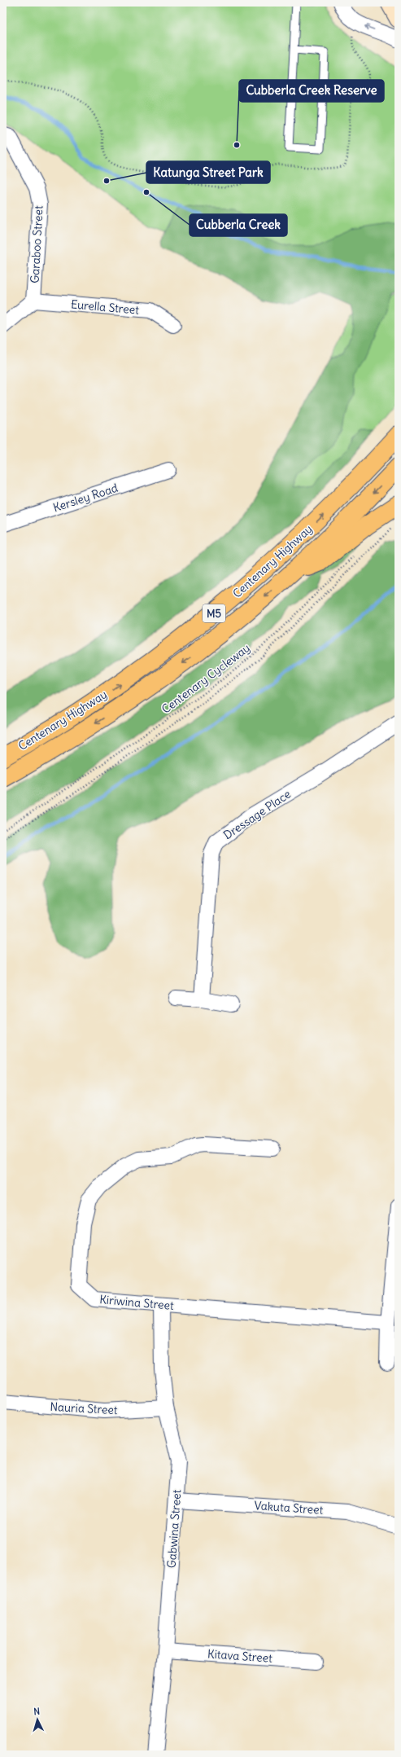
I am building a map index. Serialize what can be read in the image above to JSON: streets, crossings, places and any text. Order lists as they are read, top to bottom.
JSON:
{
  "streets": {
    "highway": ["Centenary Highway", "M5"],
    "street": [
      "Garaboo Street",
      "Eurella Street",
      "Kersley Road",
      "Dressage Place",
      "Kiriwina Street",
      "Nauria Street",
      "Vakuta Street",
      "Gabwina Street",
      "Kitava Street"
    ],
    "path": ["Centenary Cycleway"]
  },
  "crossings": [
    ["Garaboo Street", "Eurella Street"],
    ["Kiriwina Street", "Gabwina Street"],
    ["Nauria Street", "Gabwina Street"],
    ["Vakuta Street", "Gabwina Street"],
    ["Gabwina Street", "Kitava Street"]
  ],
  "places": ["Cubberla Creek Reserve", "Katunga Street Park", "Cubberla Creek"],
  "north": "top"
}
